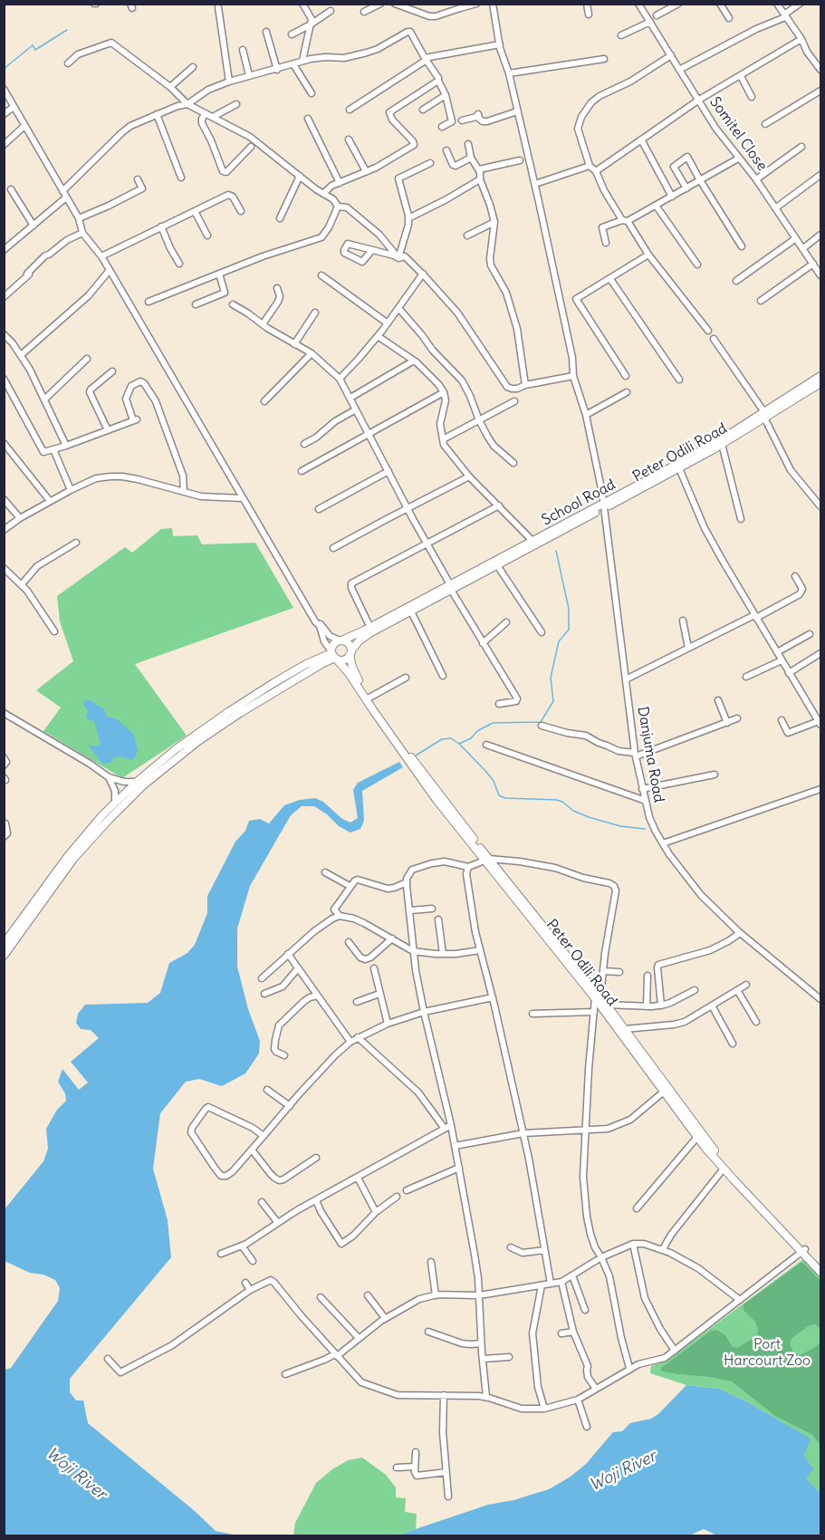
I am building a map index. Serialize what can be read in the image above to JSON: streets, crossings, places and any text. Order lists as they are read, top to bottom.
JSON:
{
  "streets": {
    "main road": ["Peter Odili Road", "School Road"],
    "street": ["Somitel Close", "Danjuma Road"]
  },
  "crossings": [
    ["Peter Odili Road", "School Road"],
    ["Peter Odili Road", "Danjuma Road"],
    ["School Road", "Danjuma Road"]
  ],
  "water": ["Woji River"],
  "parks": ["Port Harcourt Zoo"]
}
